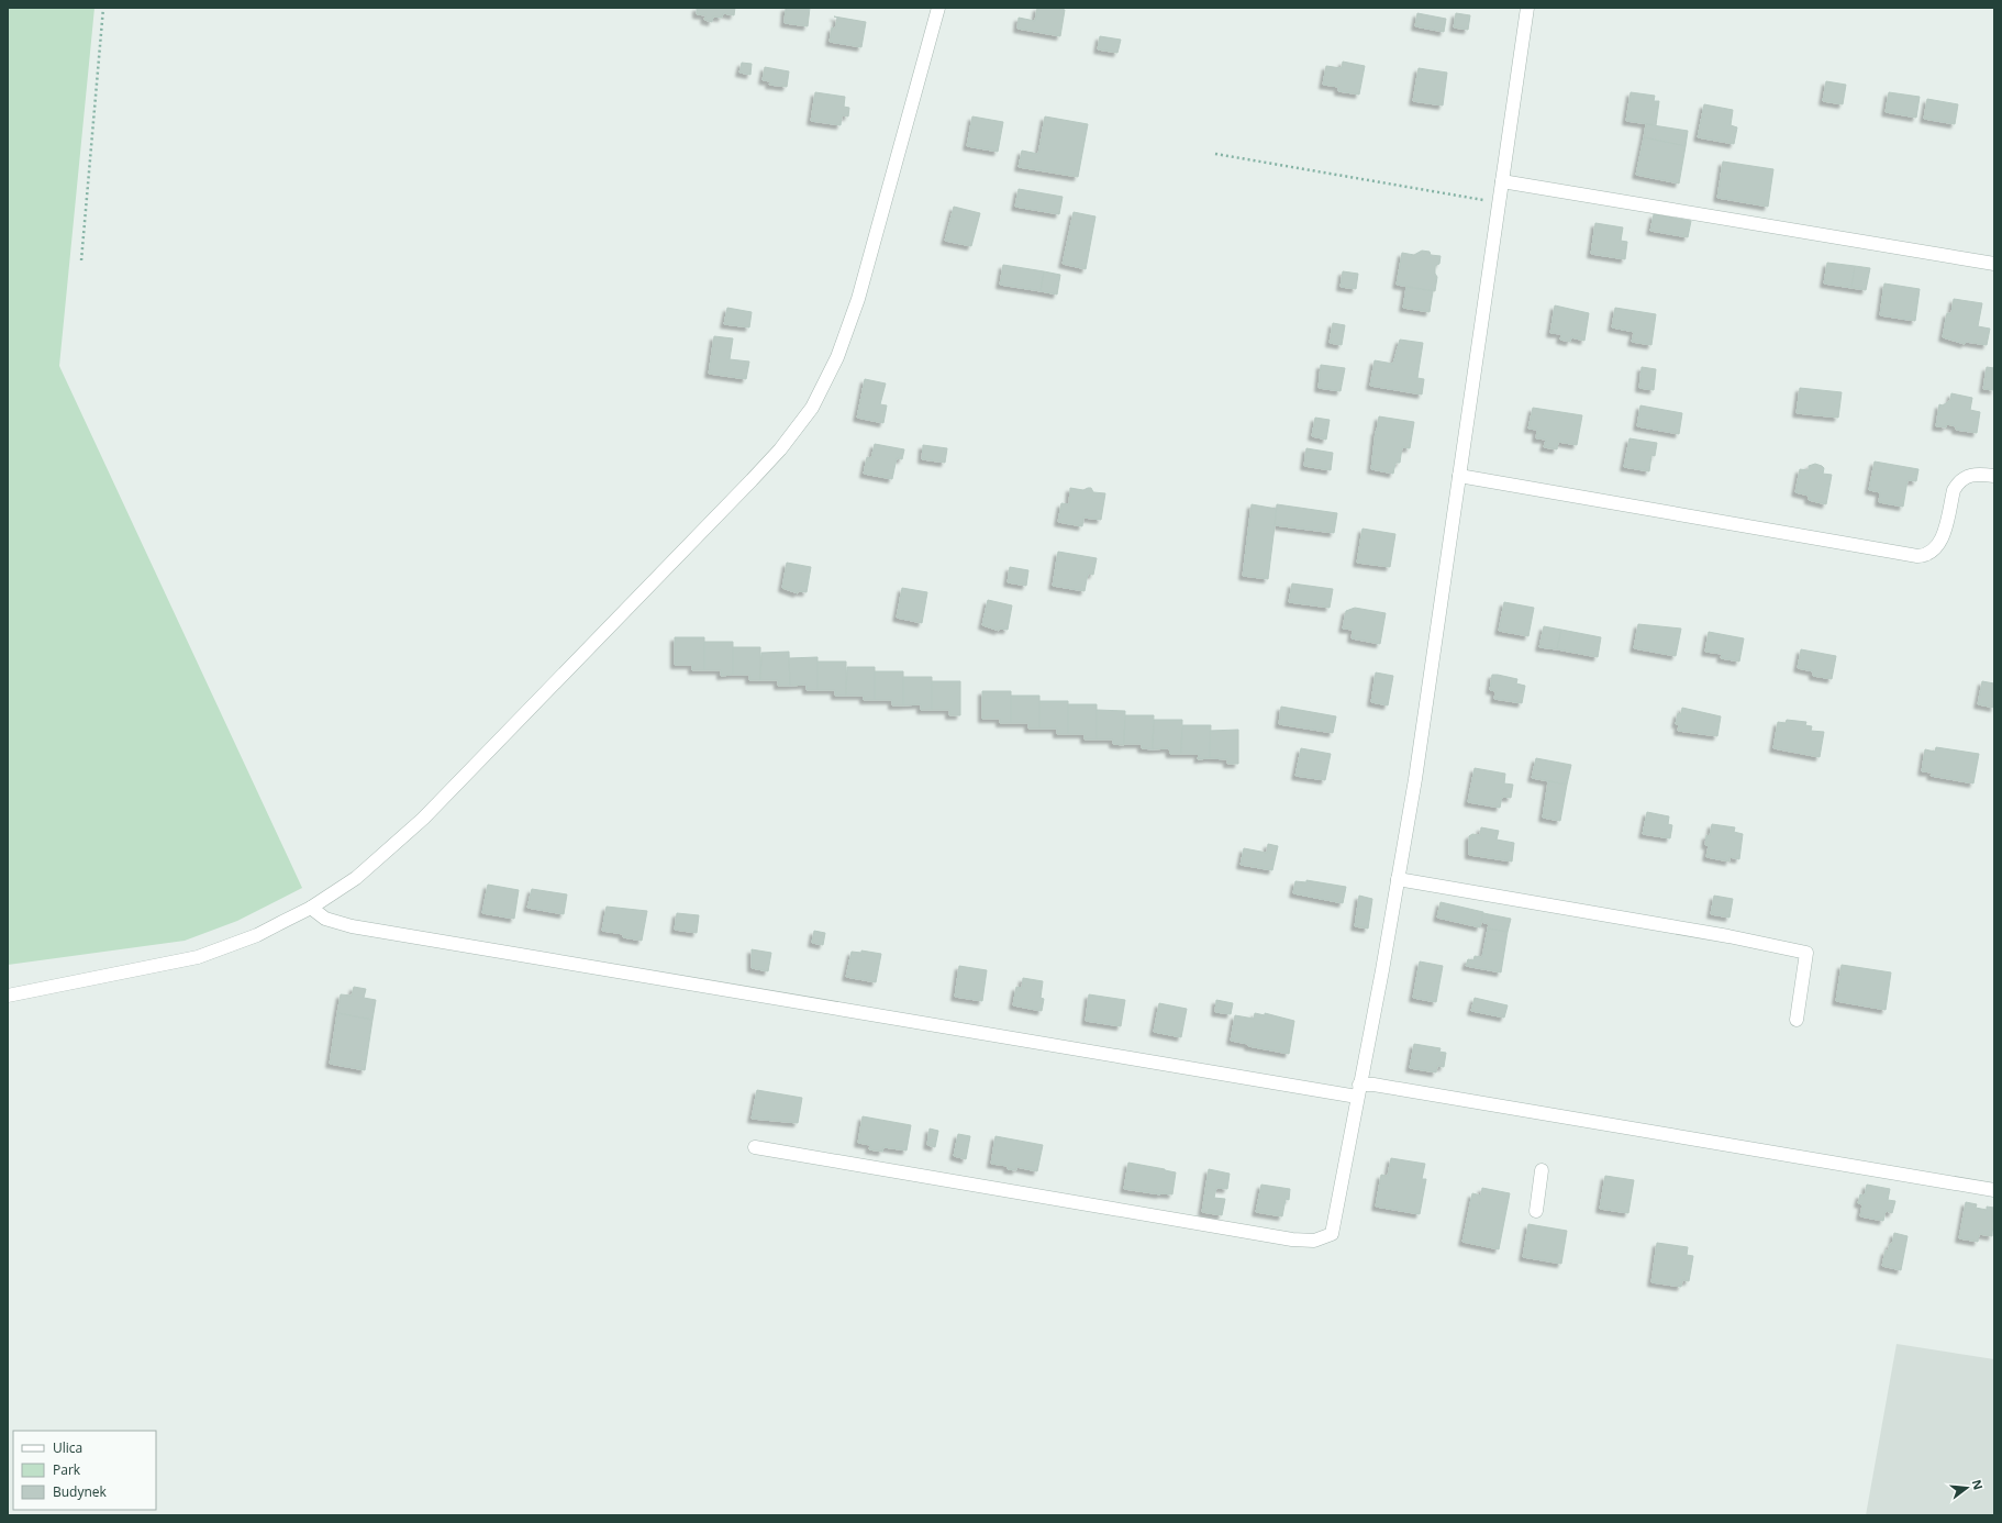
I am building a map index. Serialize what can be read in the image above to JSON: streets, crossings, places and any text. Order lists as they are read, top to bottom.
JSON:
{
  "legend": ["Ulica", "Park", "Budynek"],
  "north": "right"
}
